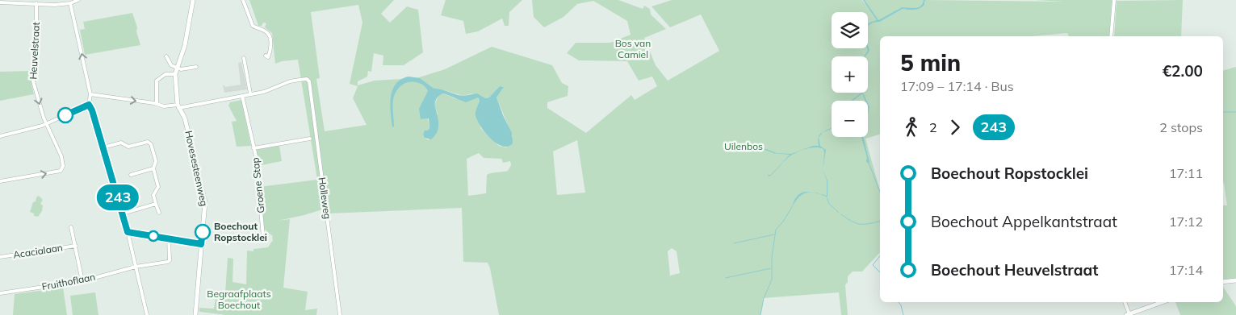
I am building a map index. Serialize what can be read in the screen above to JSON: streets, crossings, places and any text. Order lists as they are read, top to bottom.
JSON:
{
  "streets": {
    "street": [
      "Heuvelstraat",
      "Hovesesteenweg",
      "Groene Stap",
      "Holleweg",
      "Acacialaan",
      "Fruithoflaan"
    ]
  },
  "parks": ["Bos van Camiel", "Uilenbos", "Begraafplaats Boechout"],
  "places": ["Boechout Ropstocklei"],
  "lines": ["bus line 243"],
  "page": {
    "on_map": "243",
    "map_buttons": ["+", "−"],
    "heading": ["5 min", "17:09 – 17:14 · Bus", "€2.00"],
    "legs": ["2", "243", "2 stops"],
    "list": [
      {
        "name": "Boechout Ropstocklei",
        "value": "17:11"
      },
      {
        "name": "Boechout Appelkantstraat",
        "value": "17:12"
      },
      {
        "name": "Boechout Heuvelstraat",
        "value": "17:14"
      }
    ]
  }
}
